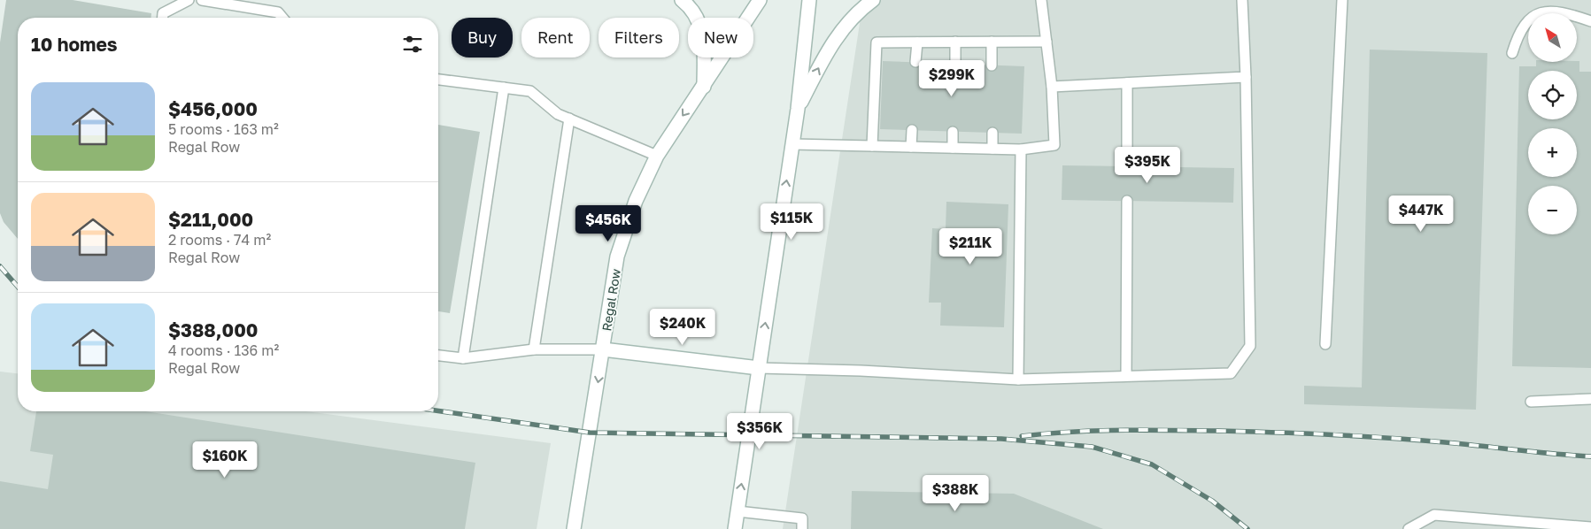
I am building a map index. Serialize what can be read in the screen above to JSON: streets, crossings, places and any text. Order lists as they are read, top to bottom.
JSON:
{
  "streets": {
    "main road": ["Regal Row"]
  },
  "one_way": ["Regal Row"],
  "north": "top left",
  "page": {
    "map_buttons": ["+", "−"],
    "chip": [
      "Buy",
      "Rent",
      "Filters",
      "New"
    ],
    "heading": "10 homes",
    "price": [
      "$299K",
      "$395K",
      "$447K",
      "$115K",
      "$456K",
      "$211K",
      "$240K",
      "$356K",
      "$160K",
      "$388K"
    ],
    "list": [
      {
        "name": "$456,000",
        "note": "5 rooms · 163 m² · Regal Row"
      },
      {
        "name": "$211,000",
        "note": "2 rooms · 74 m² · Regal Row"
      },
      {
        "name": "$388,000",
        "note": "4 rooms · 136 m² · Regal Row"
      }
    ]
  }
}
